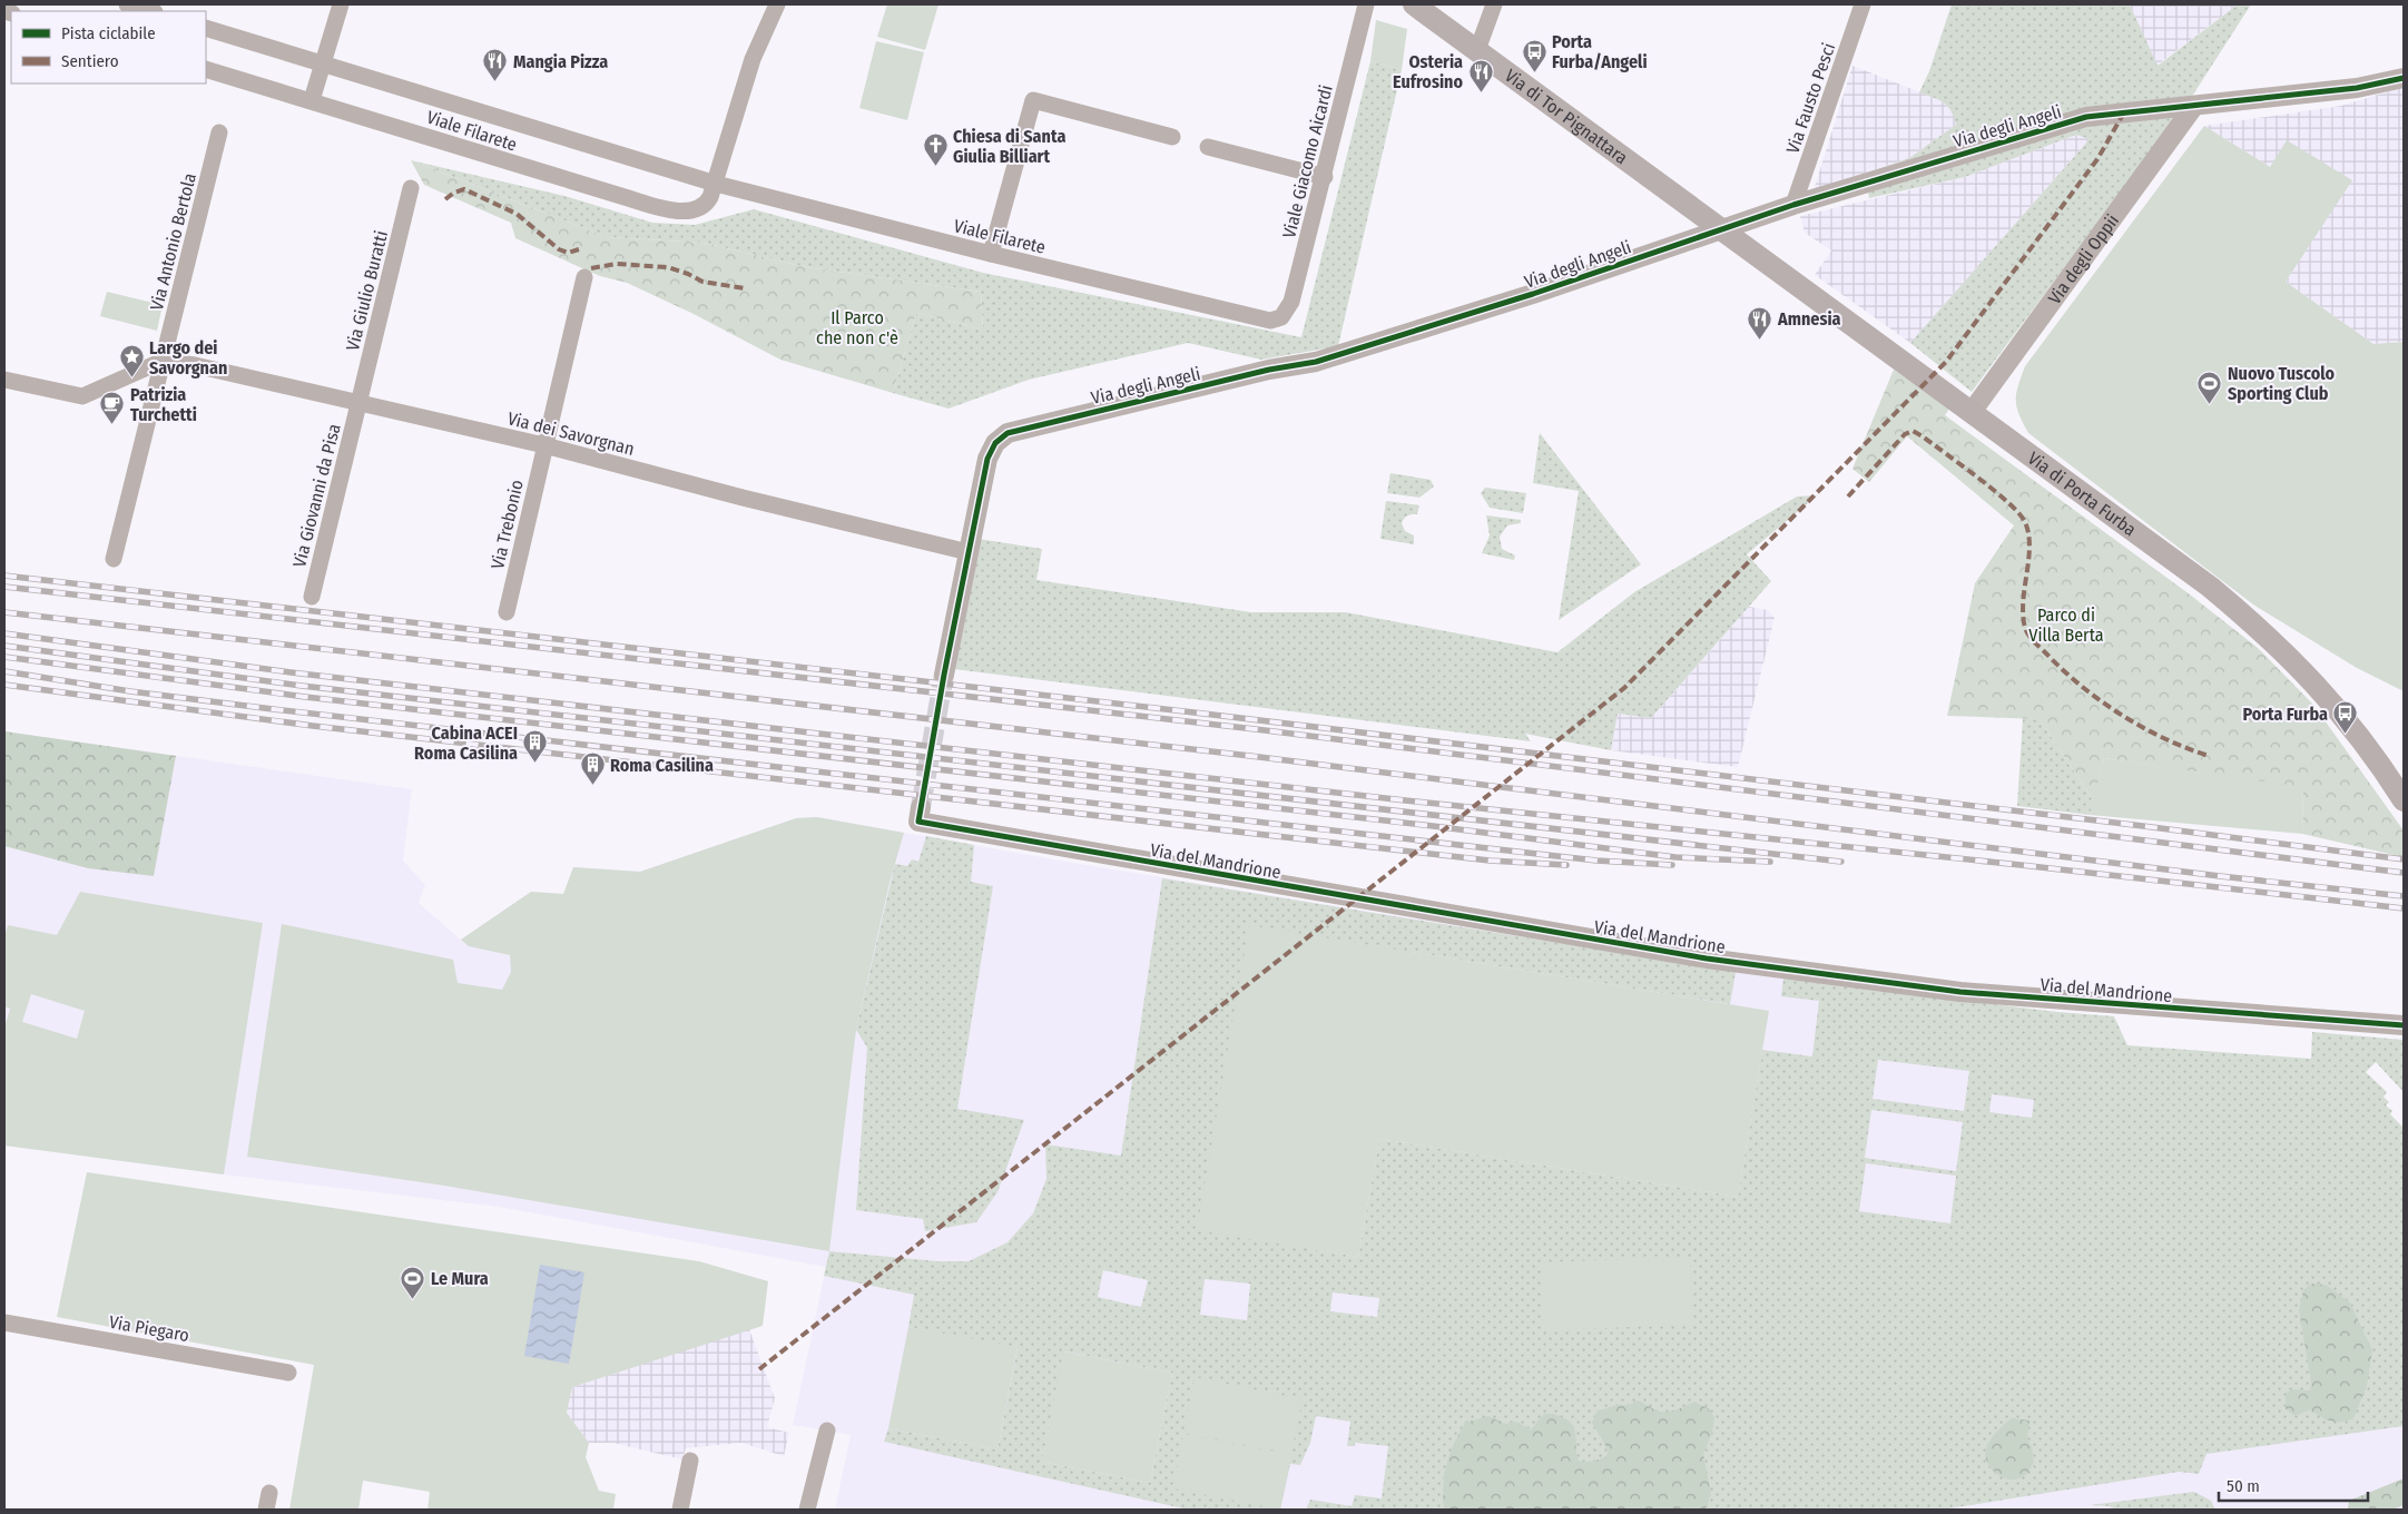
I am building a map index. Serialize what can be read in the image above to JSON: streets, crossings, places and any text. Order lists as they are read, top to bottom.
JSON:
{
  "streets": {
    "main road": ["Via di Tor Pignattara", "Via di Porta Furba"],
    "street": [
      "Via Fausto Pesci",
      "Via degli Angeli",
      "Viale Filarete",
      "Viale Giacomo Aicardi",
      "Via Antonio Bertola",
      "Via degli Oppii",
      "Via Giulio Buratti",
      "Via dei Savorgnan",
      "Via Giovanni da Pisa",
      "Via Trebonio",
      "Via del Mandrione",
      "Via Piegaro"
    ]
  },
  "crossings": [
    ["Via Fausto Pesci", "Via degli Angeli"],
    ["Via di Tor Pignattara", "Via degli Angeli"],
    ["Via di Tor Pignattara", "Via di Porta Furba"],
    ["Via degli Angeli", "Via degli Oppii"],
    ["Via degli Angeli", "Via dei Savorgnan"],
    ["Via degli Angeli", "Via di Porta Furba"],
    ["Viale Filarete", "Viale Giacomo Aicardi"],
    ["Via Antonio Bertola", "Via dei Savorgnan"],
    ["Via degli Oppii", "Via di Porta Furba"],
    ["Via Giulio Buratti", "Via dei Savorgnan"],
    ["Via Giulio Buratti", "Via Giovanni da Pisa"],
    ["Via dei Savorgnan", "Via Giovanni da Pisa"],
    ["Via dei Savorgnan", "Via Trebonio"]
  ],
  "parks": ["Il Parco che non c'è", "Parco di Villa Berta"],
  "places": {
    "bus stop": ["Porta Furba/Angeli", "Porta Furba"],
    "restaurant": ["Mangia Pizza", "Osteria Eufrosino", "Amnesia"],
    "church": ["Chiesa di Santa Giulia Billiart"],
    "place": ["Largo dei Savorgnan"],
    "sports": ["Nuovo Tuscolo Sporting Club", "Le Mura"],
    "cafe": ["Patrizia Turchetti"],
    "building": ["Cabina ACEI Roma Casilina", "Roma Casilina"]
  },
  "legend": ["Pista ciclabile", "Sentiero"],
  "scale_bar": "50 m"
}
